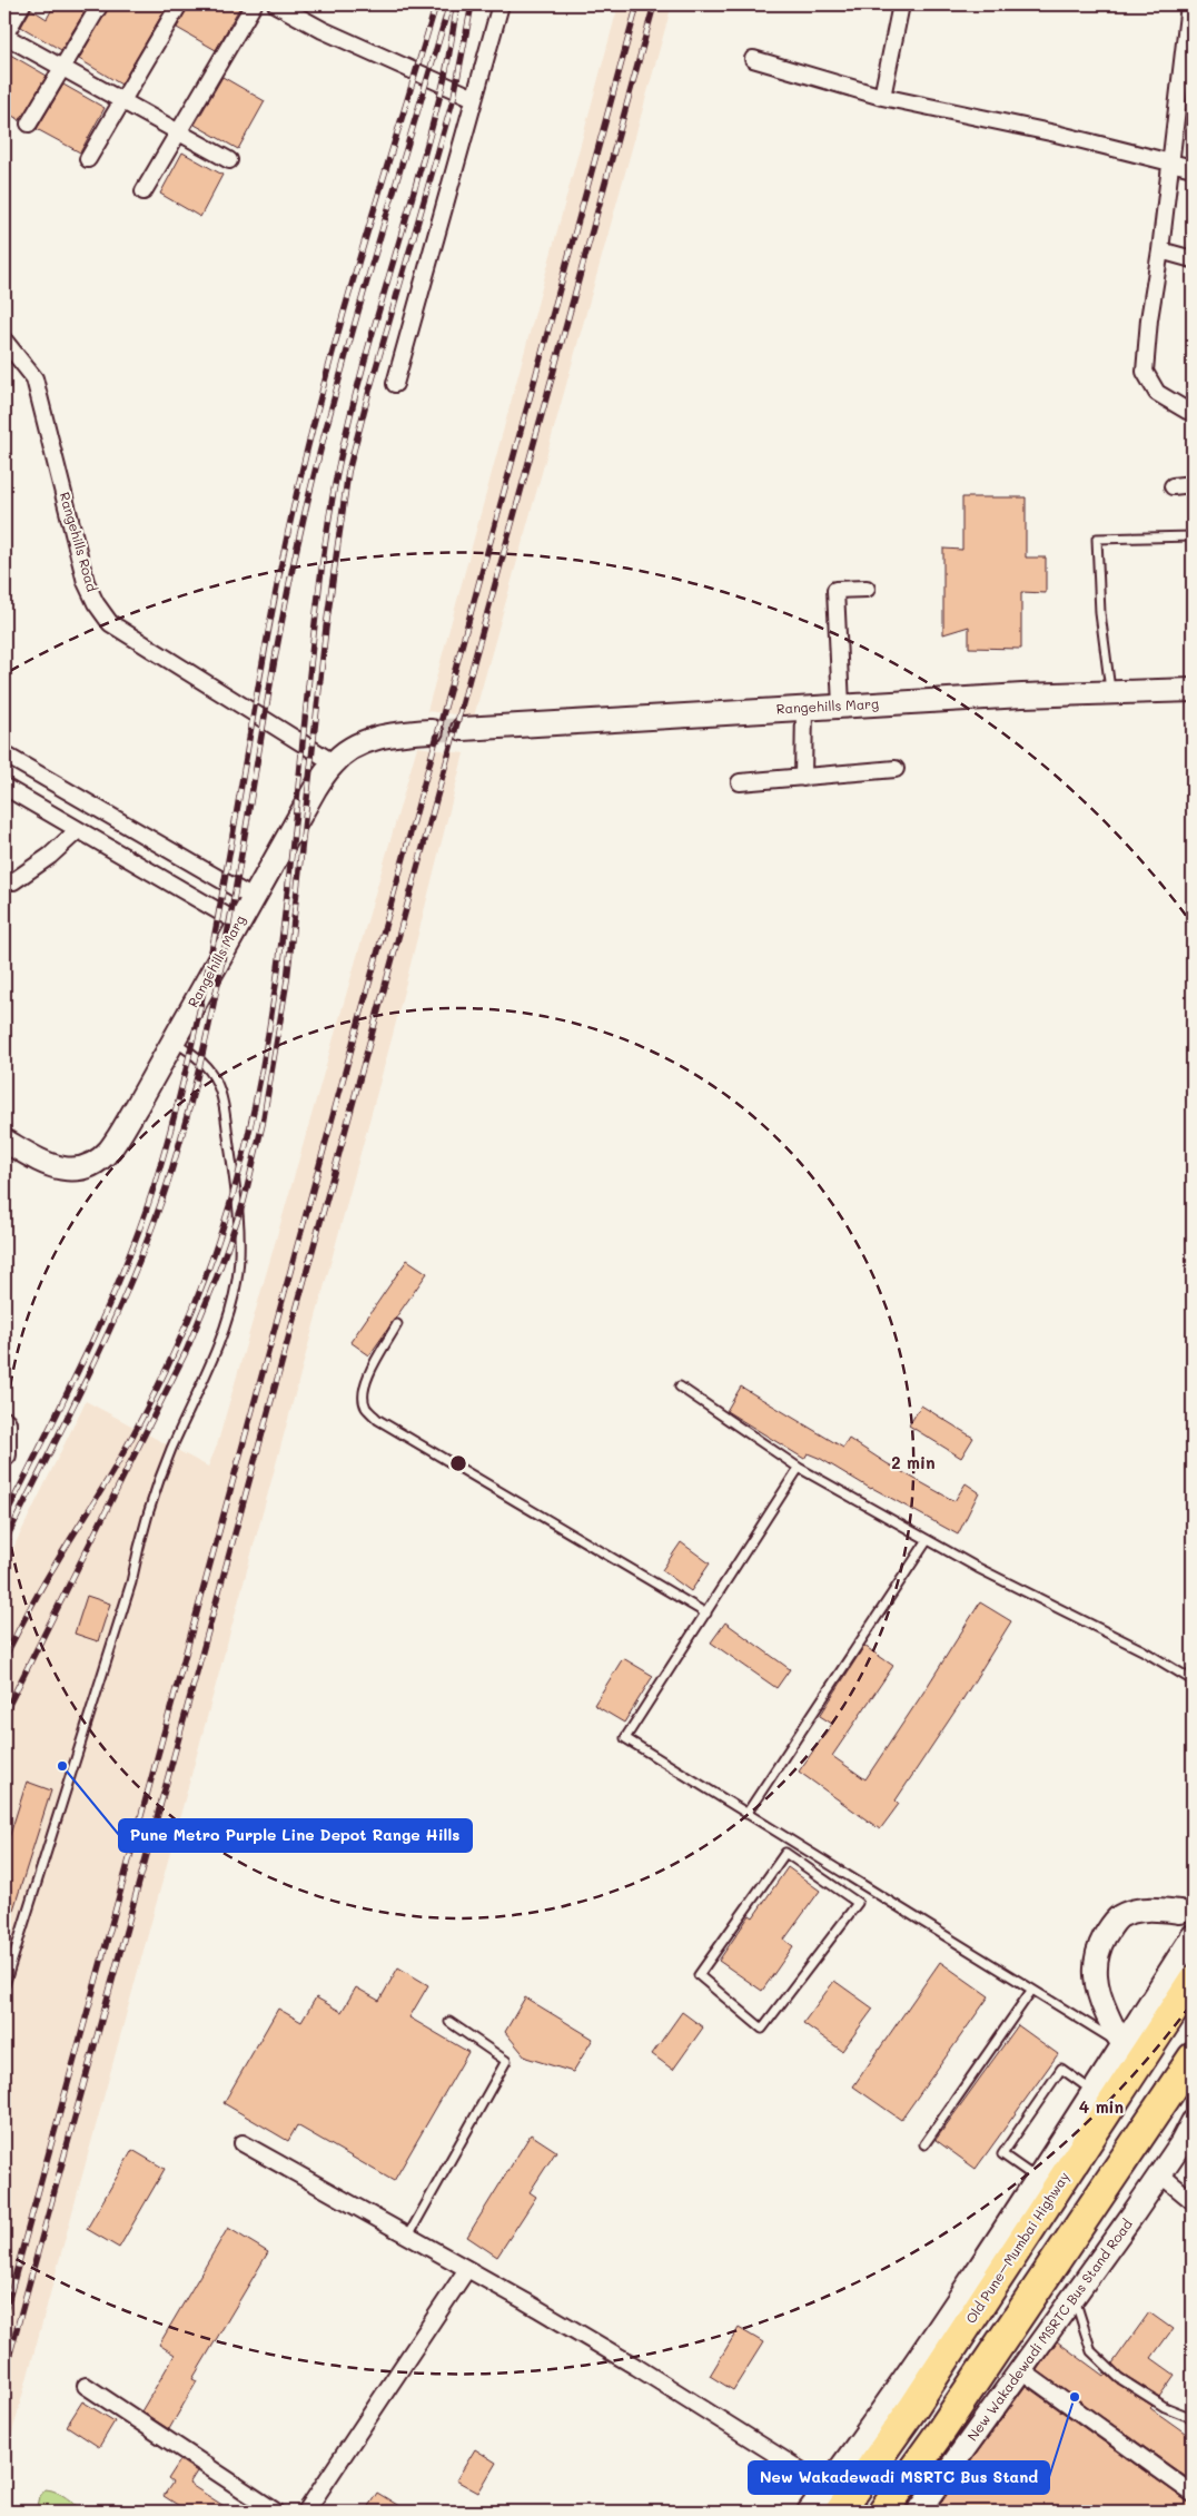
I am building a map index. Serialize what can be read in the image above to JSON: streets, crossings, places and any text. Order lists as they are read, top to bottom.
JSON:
{
  "streets": {
    "highway": ["Old Pune–Mumbai Highway"],
    "main road": ["Rangehills Marg", "New Wakadewadi MSRTC Bus Stand Road"],
    "street": ["Rangehills Road"]
  },
  "crossings": [
    ["Rangehills Road", "Rangehills Marg"]
  ],
  "places": ["Pune Metro Purple Line Depot Range Hills", "New Wakadewadi MSRTC Bus Stand"],
  "rings": ["2 min", "4 min"]
}
